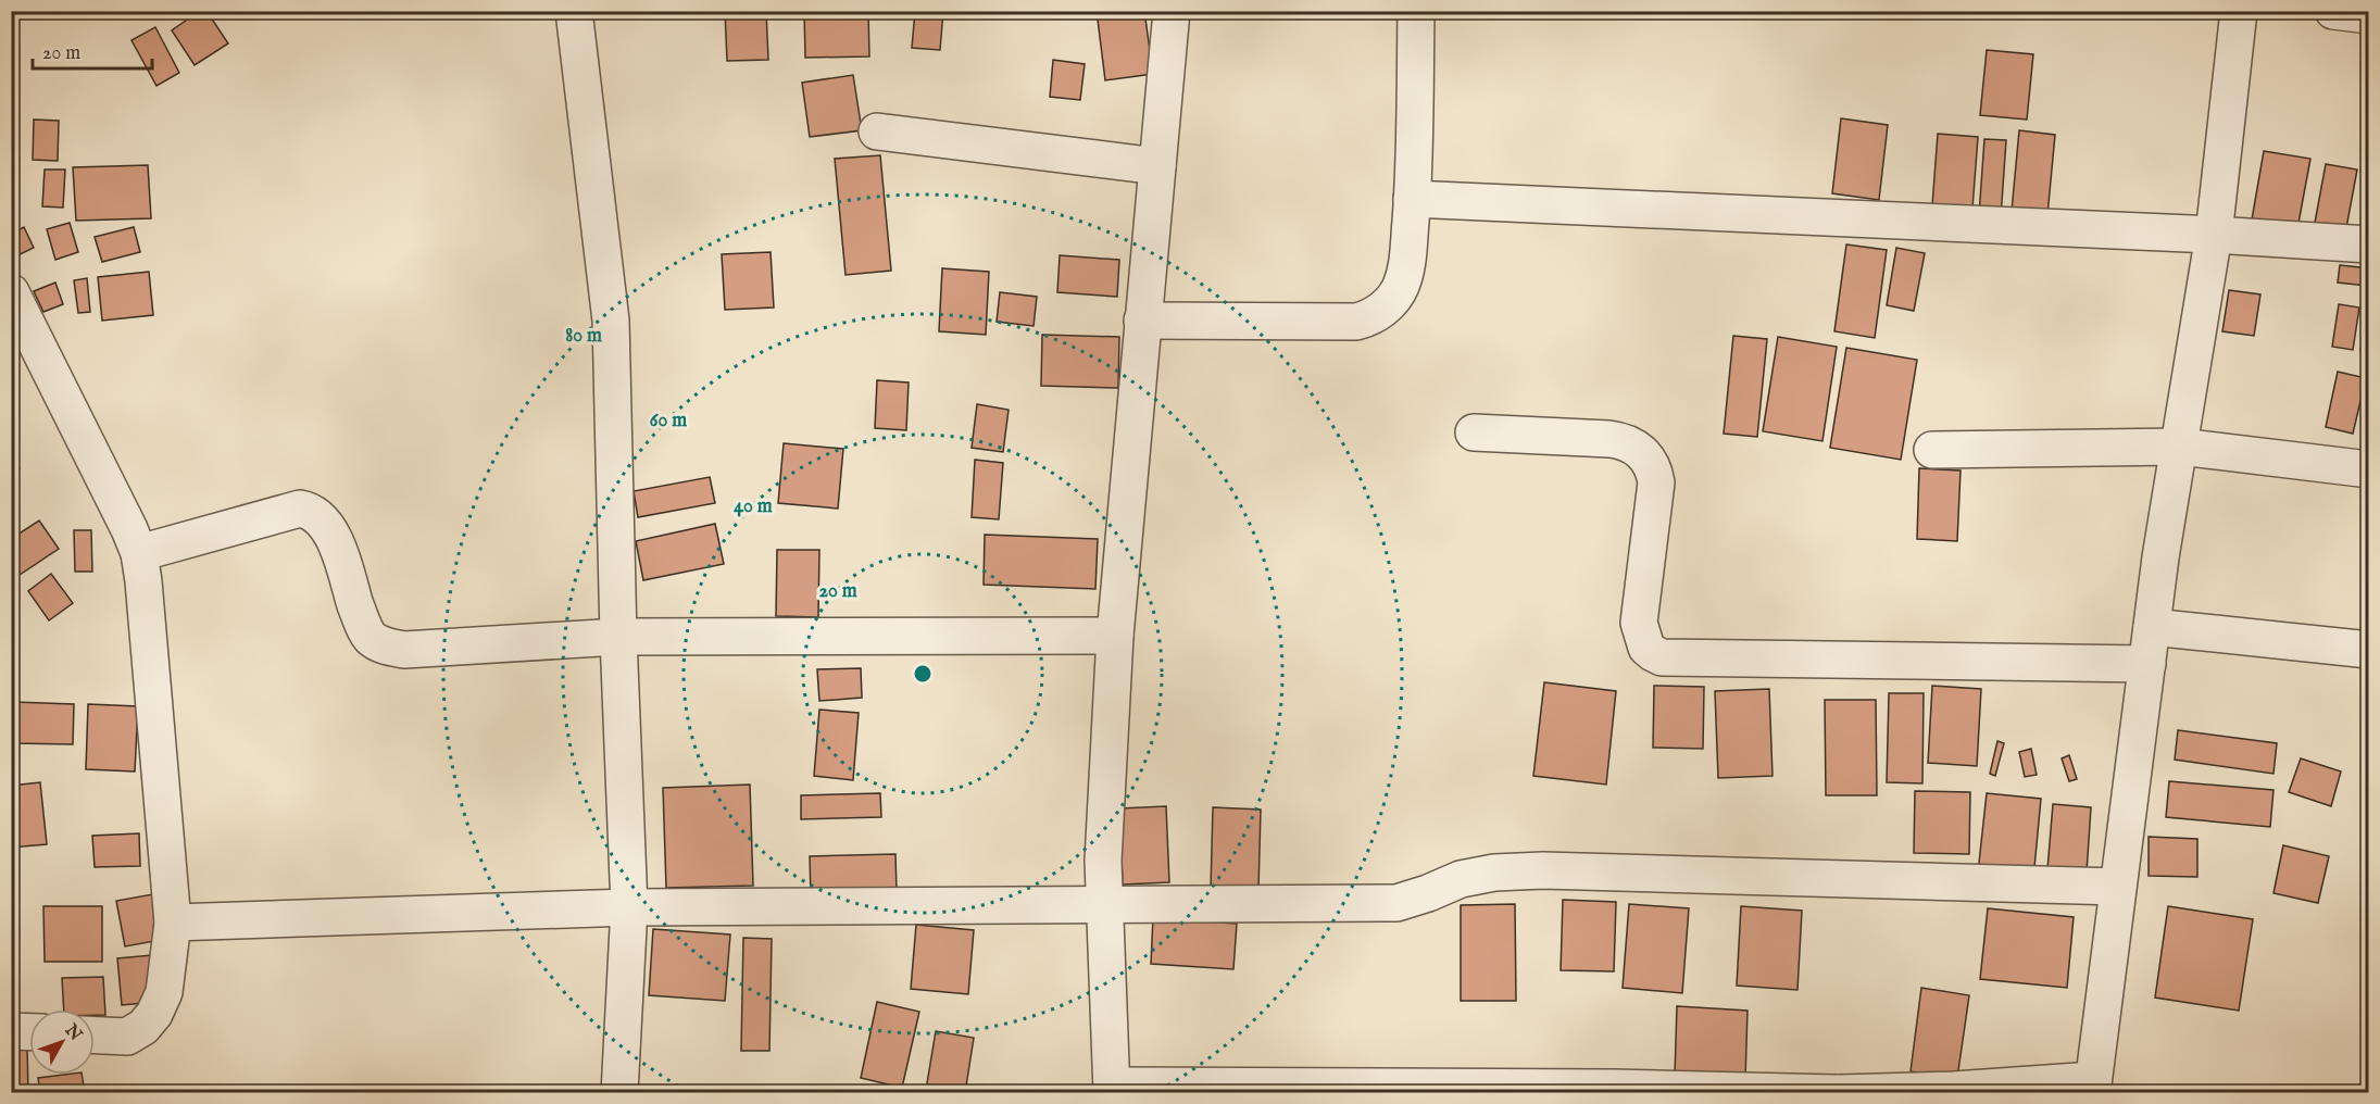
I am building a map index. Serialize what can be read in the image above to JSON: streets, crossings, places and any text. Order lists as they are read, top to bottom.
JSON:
{
  "scale_bar": "20 m",
  "north": "top right",
  "rings": [
    "80 m",
    "60 m",
    "40 m",
    "20 m"
  ]
}
